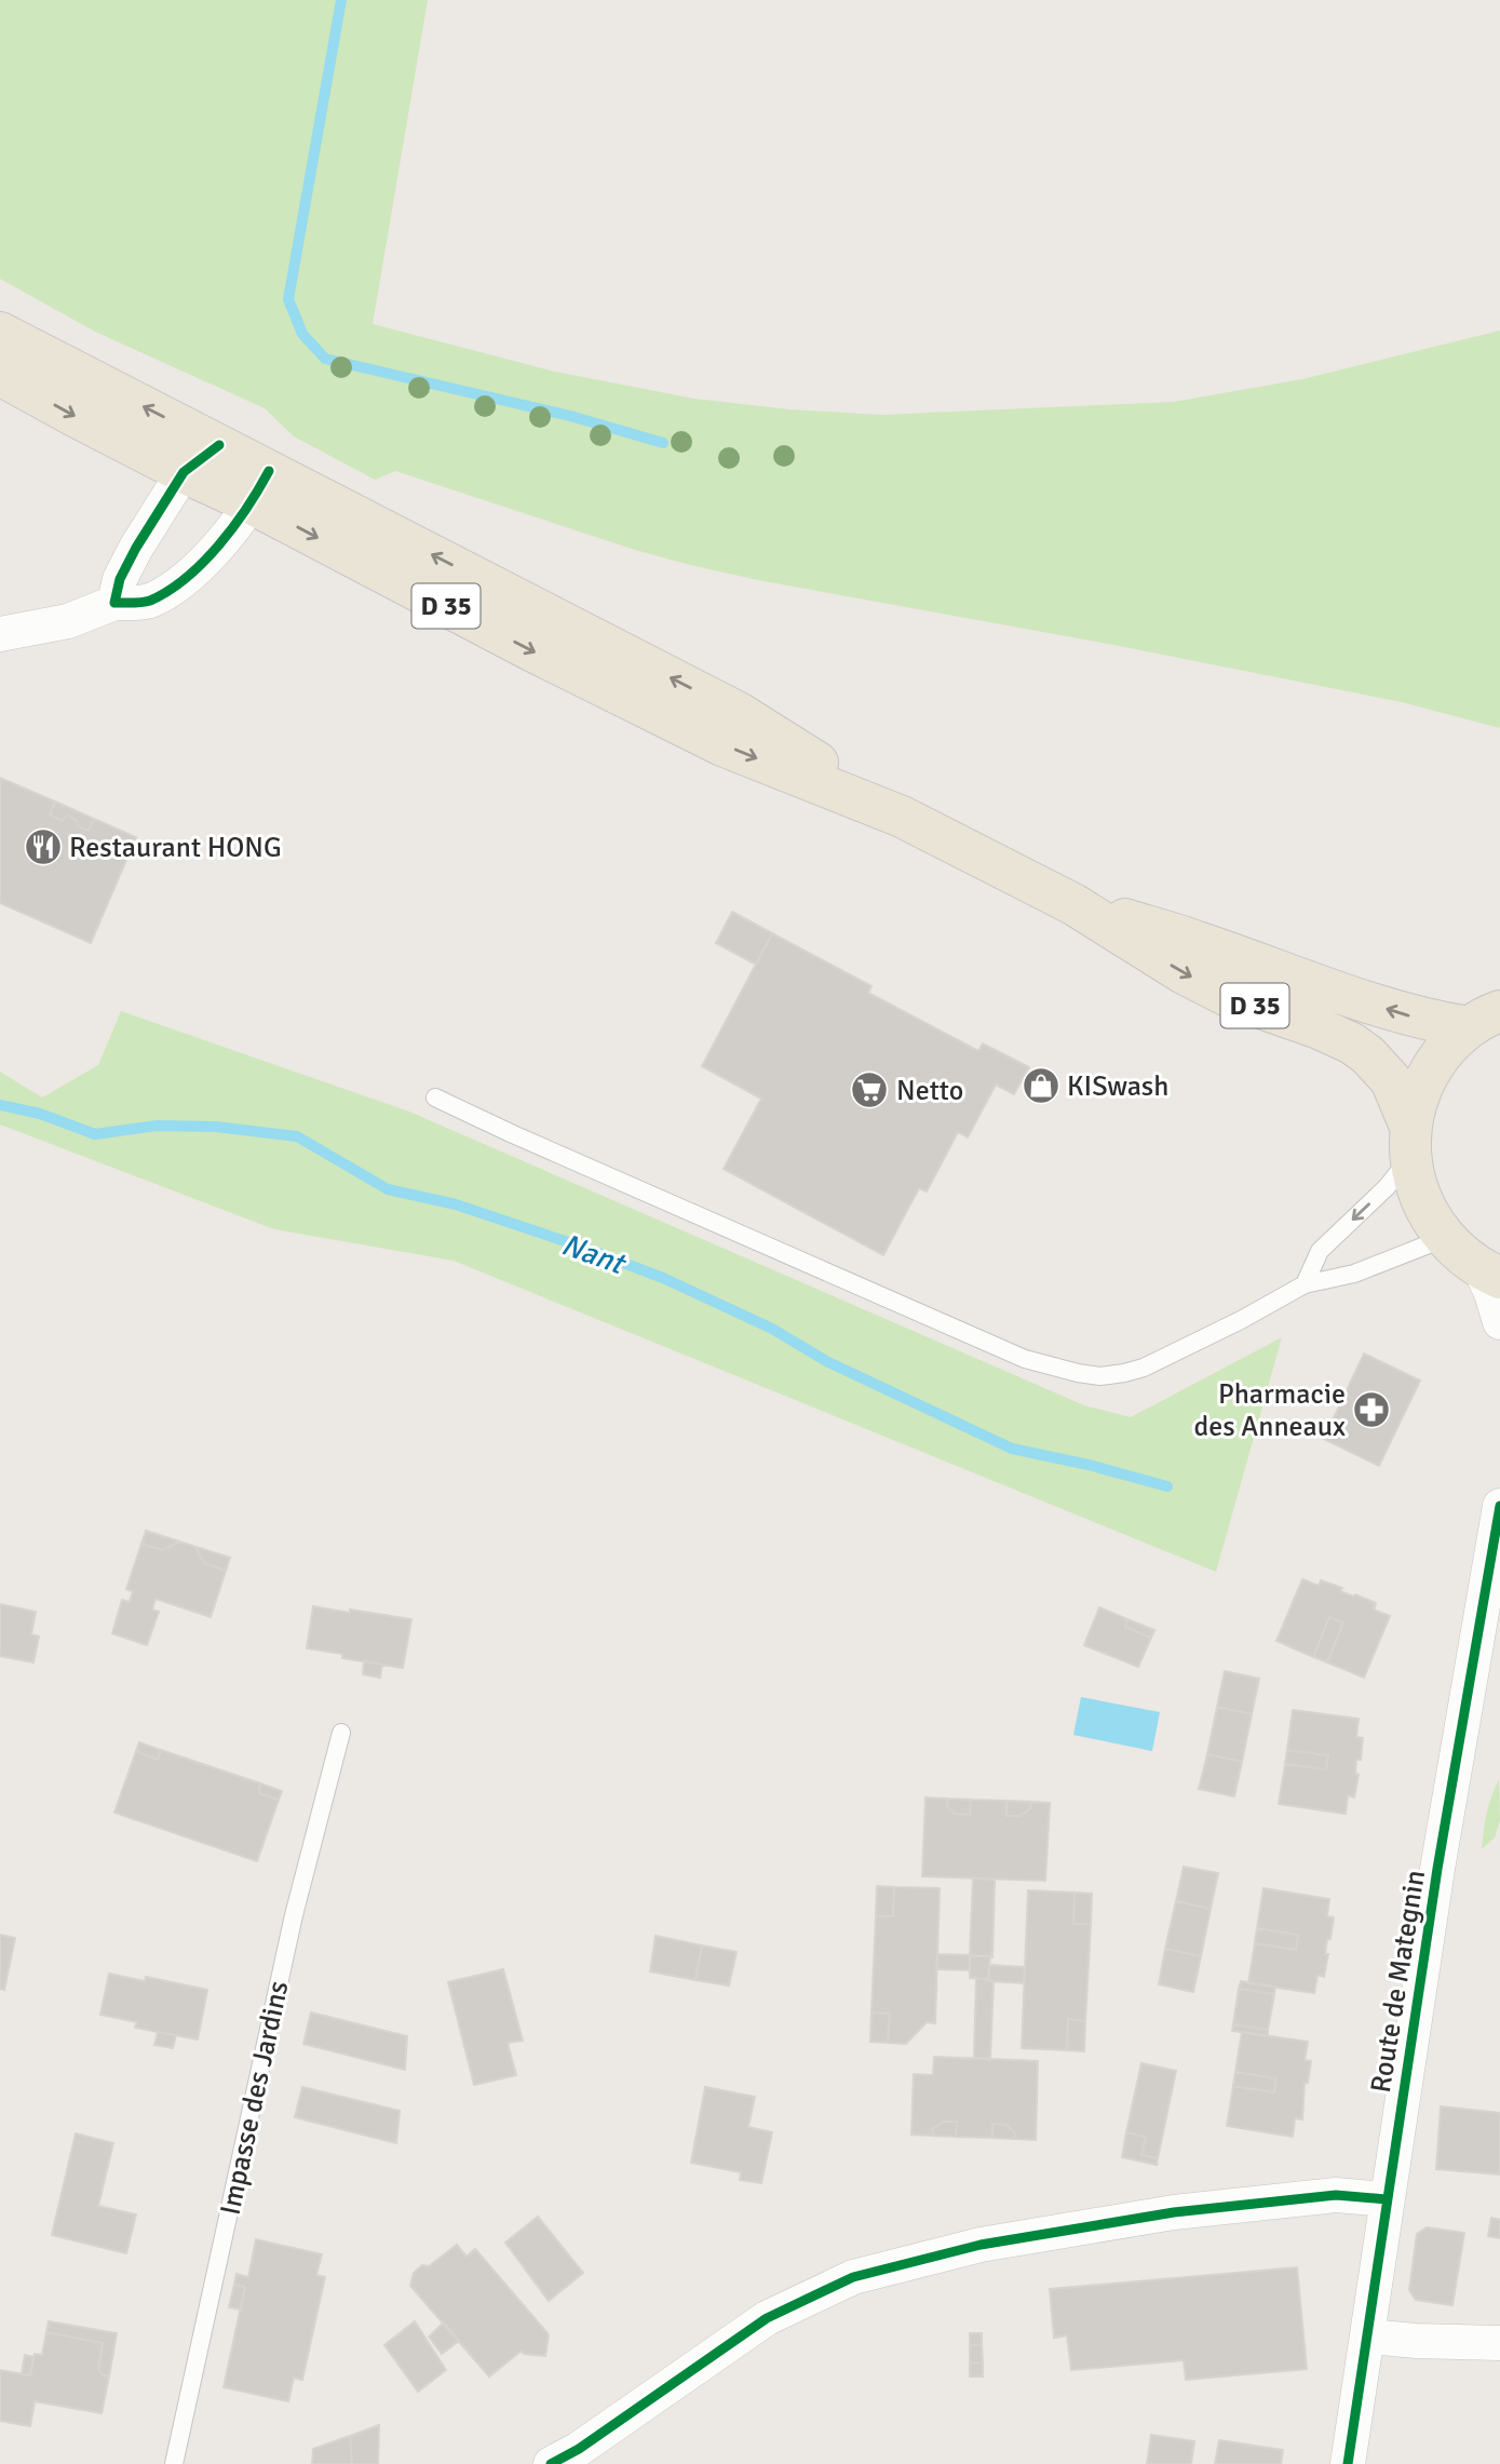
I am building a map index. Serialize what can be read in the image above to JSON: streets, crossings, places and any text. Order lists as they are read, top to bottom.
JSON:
{
  "streets": {
    "main road": ["D 35"],
    "street": ["Route de Mategnin"],
    "lane": ["Impasse des Jardins"]
  },
  "water": ["Nant"],
  "places": {
    "restaurant": ["Restaurant HONG"],
    "shop": ["KISwash"],
    "supermarket": ["Netto"],
    "pharmacy": ["Pharmacie des Anneaux"]
  }
}
